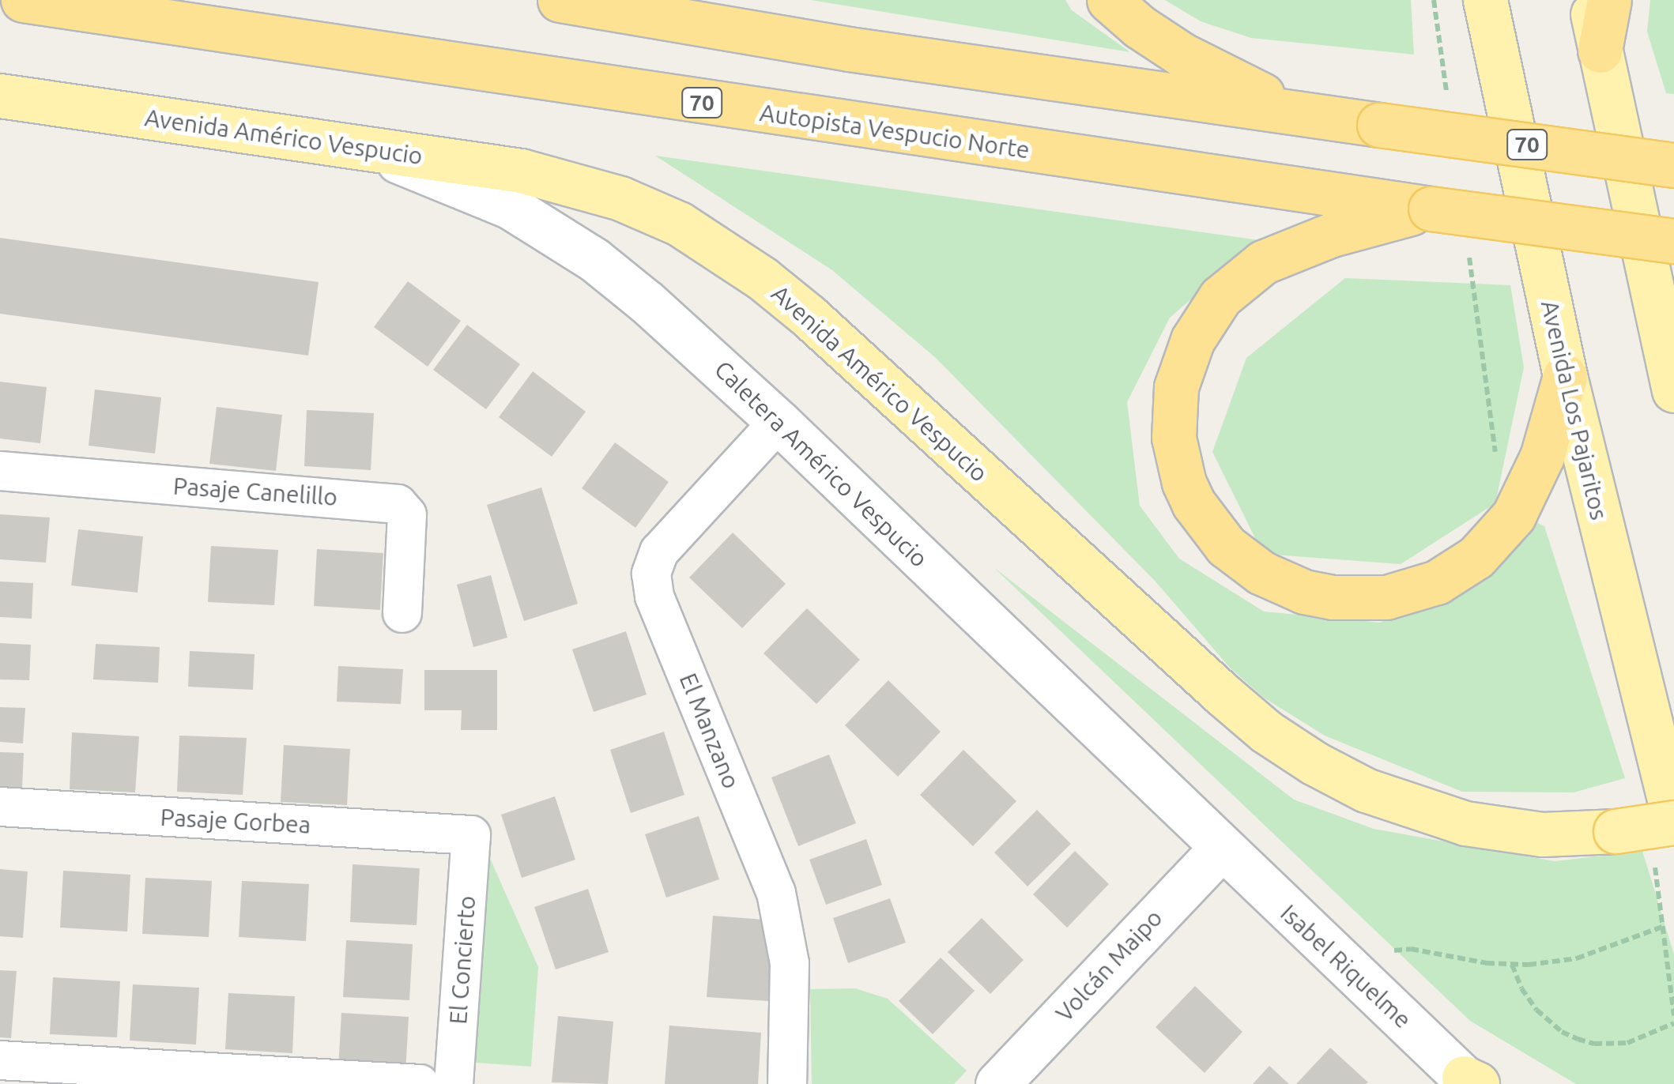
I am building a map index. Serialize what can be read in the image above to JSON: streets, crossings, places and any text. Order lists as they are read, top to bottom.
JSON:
{
  "streets": {
    "highway": ["70", "Autopista Vespucio Norte"],
    "main road": ["Avenida Américo Vespucio", "Avenida Los Pajaritos"],
    "street": [
      "Caletera Américo Vespucio",
      "Pasaje Canelillo",
      "El Manzano",
      "Pasaje Gorbea",
      "El Concierto",
      "Volcán Maipo",
      "Isabel Riquelme"
    ]
  },
  "crossings": [
    ["Avenida Américo Vespucio", "Avenida Los Pajaritos"],
    ["Avenida Américo Vespucio", "Caletera Américo Vespucio"],
    ["Caletera Américo Vespucio", "El Manzano"],
    ["Caletera Américo Vespucio", "Volcán Maipo"],
    ["Caletera Américo Vespucio", "Isabel Riquelme"],
    ["Pasaje Gorbea", "El Concierto"],
    ["Volcán Maipo", "Isabel Riquelme"]
  ]
}
